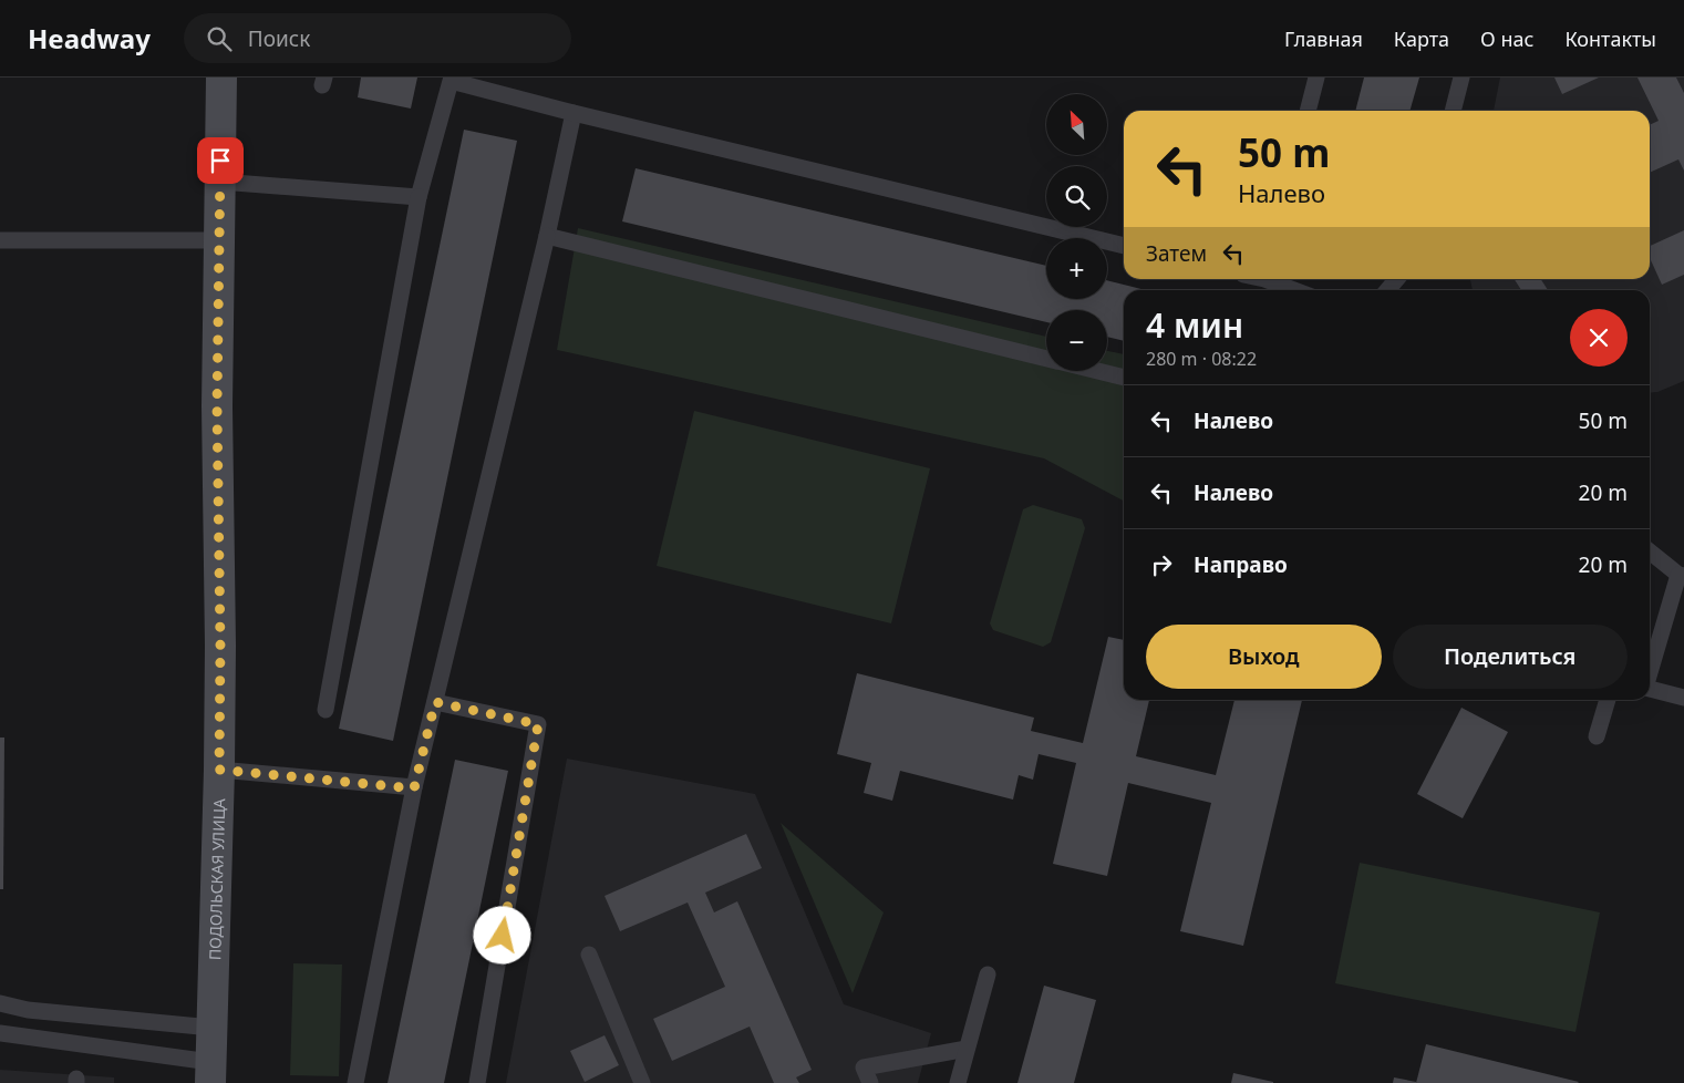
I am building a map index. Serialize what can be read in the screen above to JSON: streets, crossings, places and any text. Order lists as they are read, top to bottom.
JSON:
{
  "streets": {
    "street": ["ПОДОЛЬСКАЯ УЛИЦА"]
  },
  "north": "top left",
  "page": {
    "header": "Headway",
    "search": "Поиск",
    "nav": [
      "Главная",
      "Карта",
      "О нас",
      "Контакты"
    ],
    "map_buttons": ["+", "−"],
    "turn": ["50 m", "Налево"],
    "then": "Затем",
    "heading": ["4 мин", "280 m · 08:22"],
    "list": [
      {
        "name": "Налево",
        "value": "50 m"
      },
      {
        "name": "Налево",
        "value": "20 m"
      },
      {
        "name": "Направо",
        "value": "20 m"
      }
    ],
    "buttons": ["Выход", "Поделиться"]
  }
}
